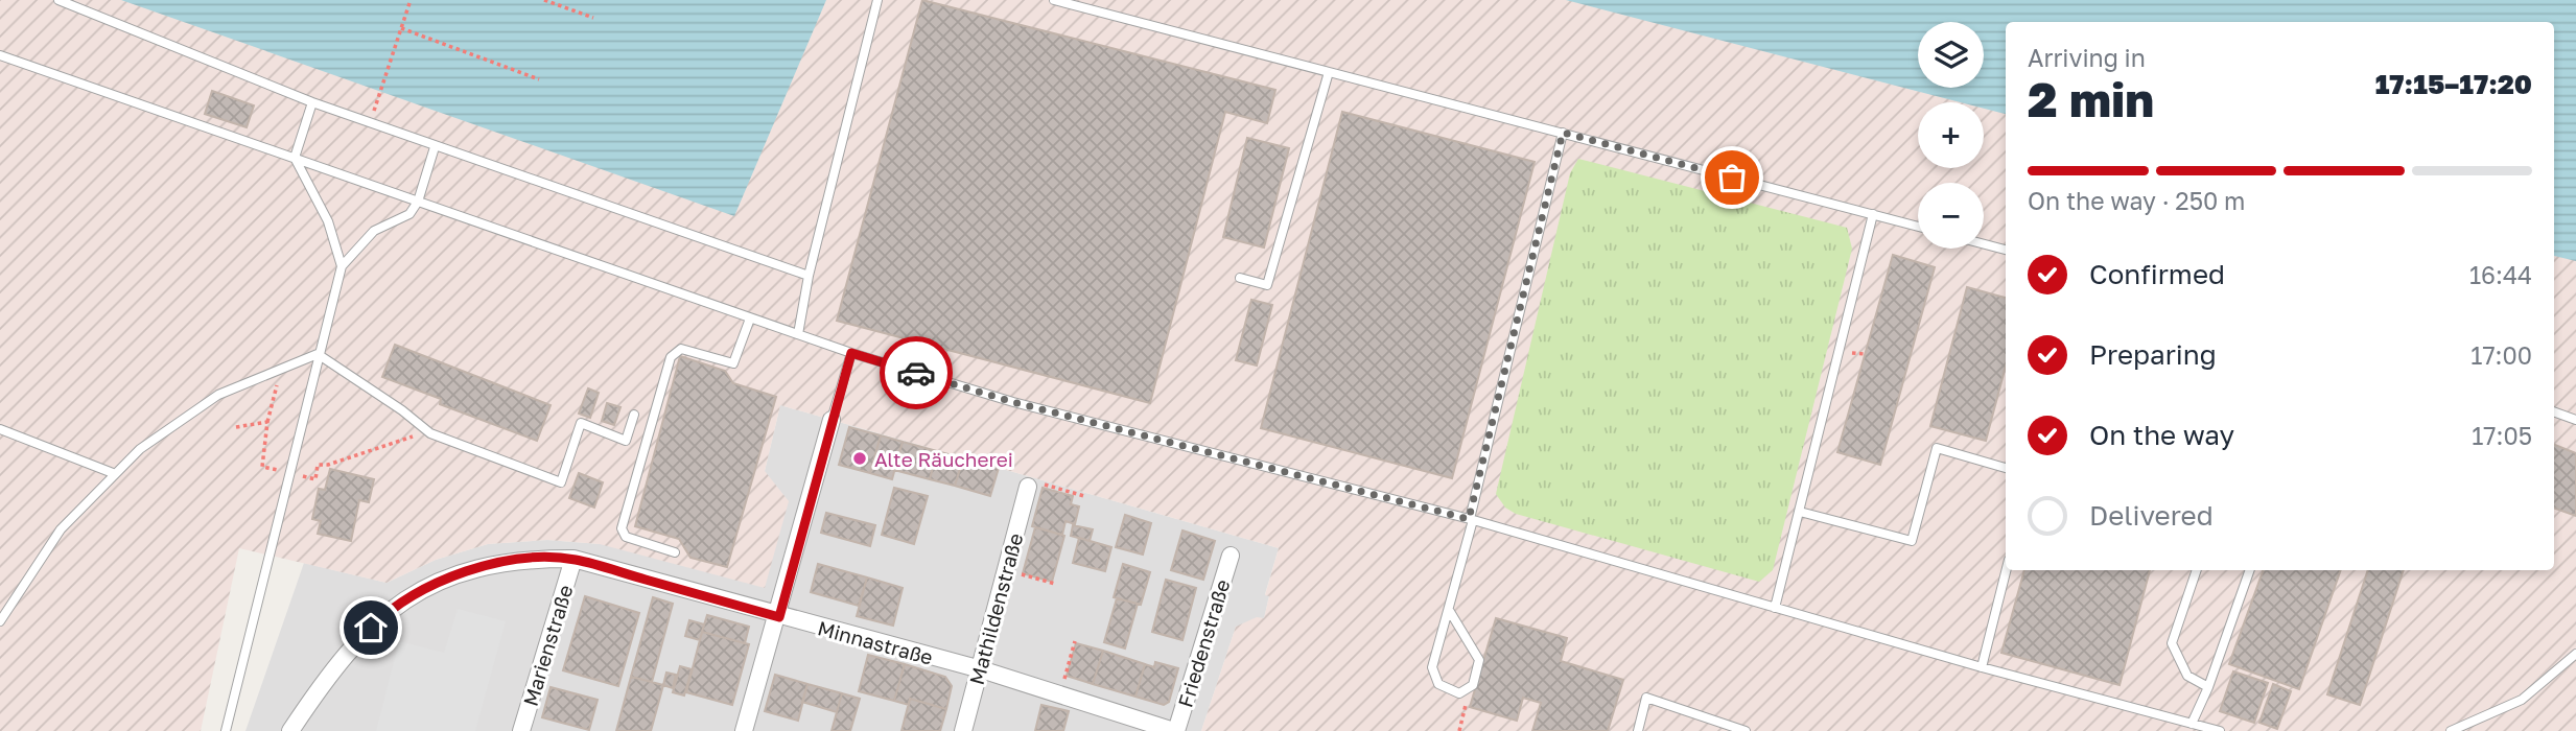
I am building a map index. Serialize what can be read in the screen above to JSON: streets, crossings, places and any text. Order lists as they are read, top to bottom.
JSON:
{
  "streets": {
    "street": [
      "Mathildenstraße",
      "Minnastraße",
      "Friedenstraße",
      "Marienstraße"
    ]
  },
  "crossings": [
    ["Mathildenstraße", "Minnastraße"],
    ["Minnastraße", "Friedenstraße"],
    ["Minnastraße", "Marienstraße"]
  ],
  "places": ["Alte Räucherei"],
  "page": {
    "map_buttons": ["+", "−"],
    "heading": ["2 min", "Arriving in", "17:15–17:20"],
    "bar": "On the way · 250 m",
    "list": [
      ["Confirmed", "16:44"],
      ["Preparing", "17:00"],
      ["On the way", "17:05"],
      "Delivered"
    ]
  }
}
